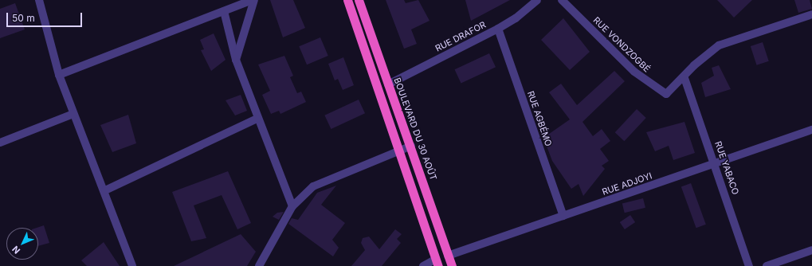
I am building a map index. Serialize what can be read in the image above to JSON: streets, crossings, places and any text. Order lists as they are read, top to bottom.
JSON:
{
  "streets": {
    "highway": ["BOULEVARD DU 30 AOÛT"],
    "street": [
      "RUE DRAFOR",
      "RUE VONDZOGBÉ",
      "RUE AGBÉMO",
      "RUE YABACO",
      "RUE ADJOYI"
    ]
  },
  "crossings": [
    ["RUE DRAFOR", "RUE AGBÉMO"],
    ["RUE DRAFOR", "BOULEVARD DU 30 AOÛT"],
    ["RUE VONDZOGBÉ", "RUE YABACO"],
    ["RUE AGBÉMO", "RUE ADJOYI"],
    ["BOULEVARD DU 30 AOÛT", "RUE ADJOYI"],
    ["RUE YABACO", "RUE ADJOYI"]
  ],
  "scale_bar": "50 m",
  "north": "bottom left"
}
